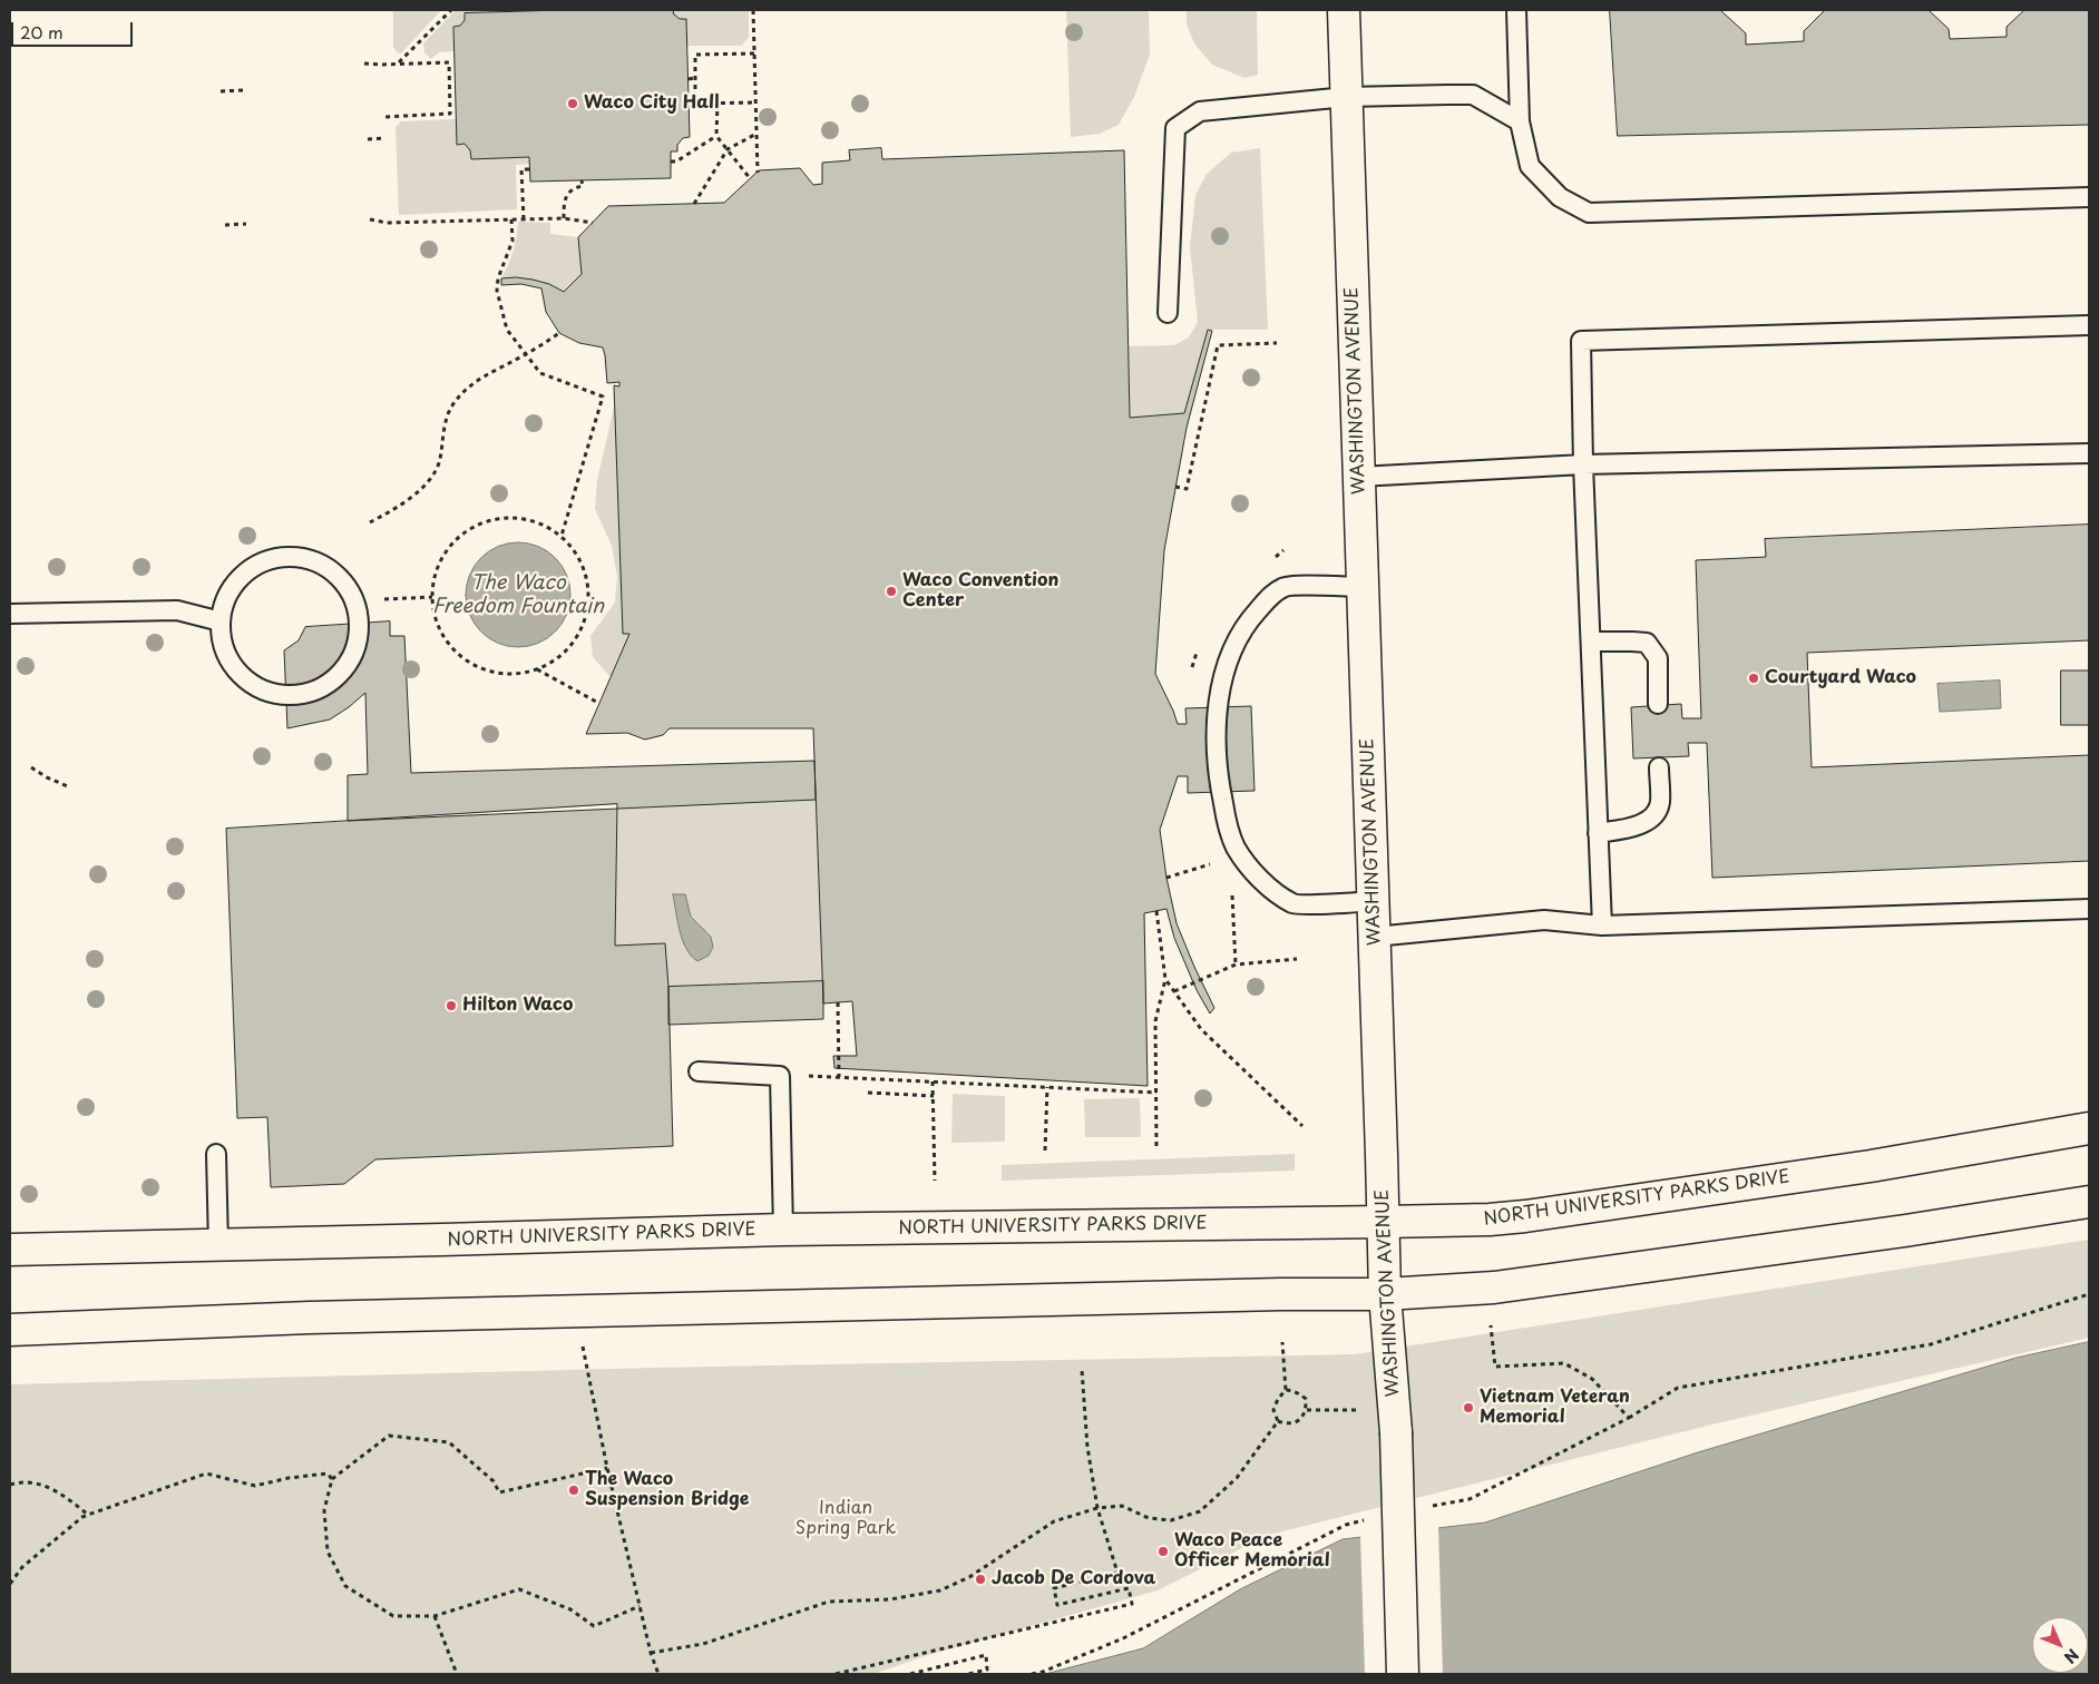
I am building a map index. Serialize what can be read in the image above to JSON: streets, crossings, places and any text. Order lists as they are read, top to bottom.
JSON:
{
  "streets": {
    "main road": ["WASHINGTON AVENUE", "NORTH UNIVERSITY PARKS DRIVE"]
  },
  "crossings": [
    ["WASHINGTON AVENUE", "NORTH UNIVERSITY PARKS DRIVE"]
  ],
  "water": ["The Waco Freedom Fountain"],
  "parks": ["Indian Spring Park"],
  "places": [
    "Waco City Hall",
    "Waco Convention Center",
    "Courtyard Waco",
    "Hilton Waco",
    "Vietnam Veteran Memorial",
    "The Waco Suspension Bridge",
    "Waco Peace Officer Memorial",
    "Jacob De Cordova"
  ],
  "scale_bar": "20 m",
  "north": "bottom right"
}
